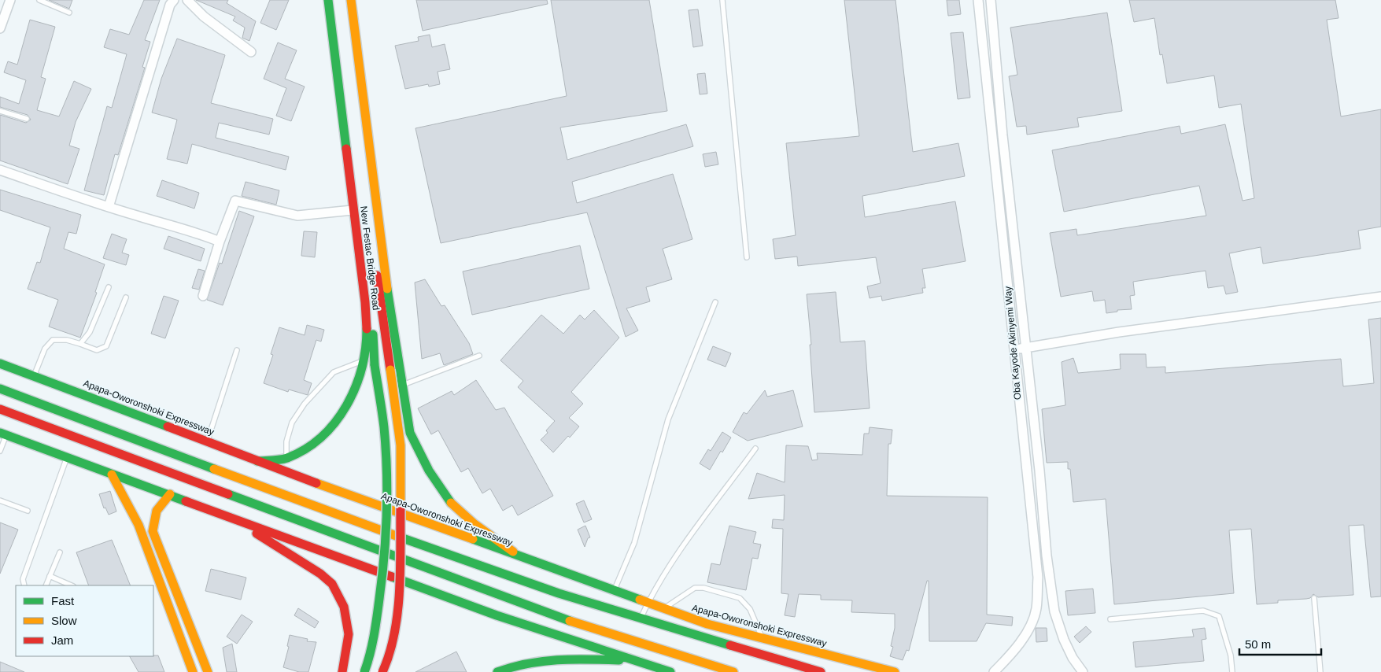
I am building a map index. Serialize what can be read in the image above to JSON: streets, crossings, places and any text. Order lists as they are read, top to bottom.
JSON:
{
  "streets": {
    "main road": ["New Festac Bridge Road", "Apapa-Oworonshoki Expressway"],
    "street": ["Oba Kayode Akinyemi Way"]
  },
  "crossings": [
    ["New Festac Bridge Road", "Apapa-Oworonshoki Expressway"]
  ],
  "legend": ["Fast", "Slow", "Jam"],
  "scale_bar": "50 m"
}
